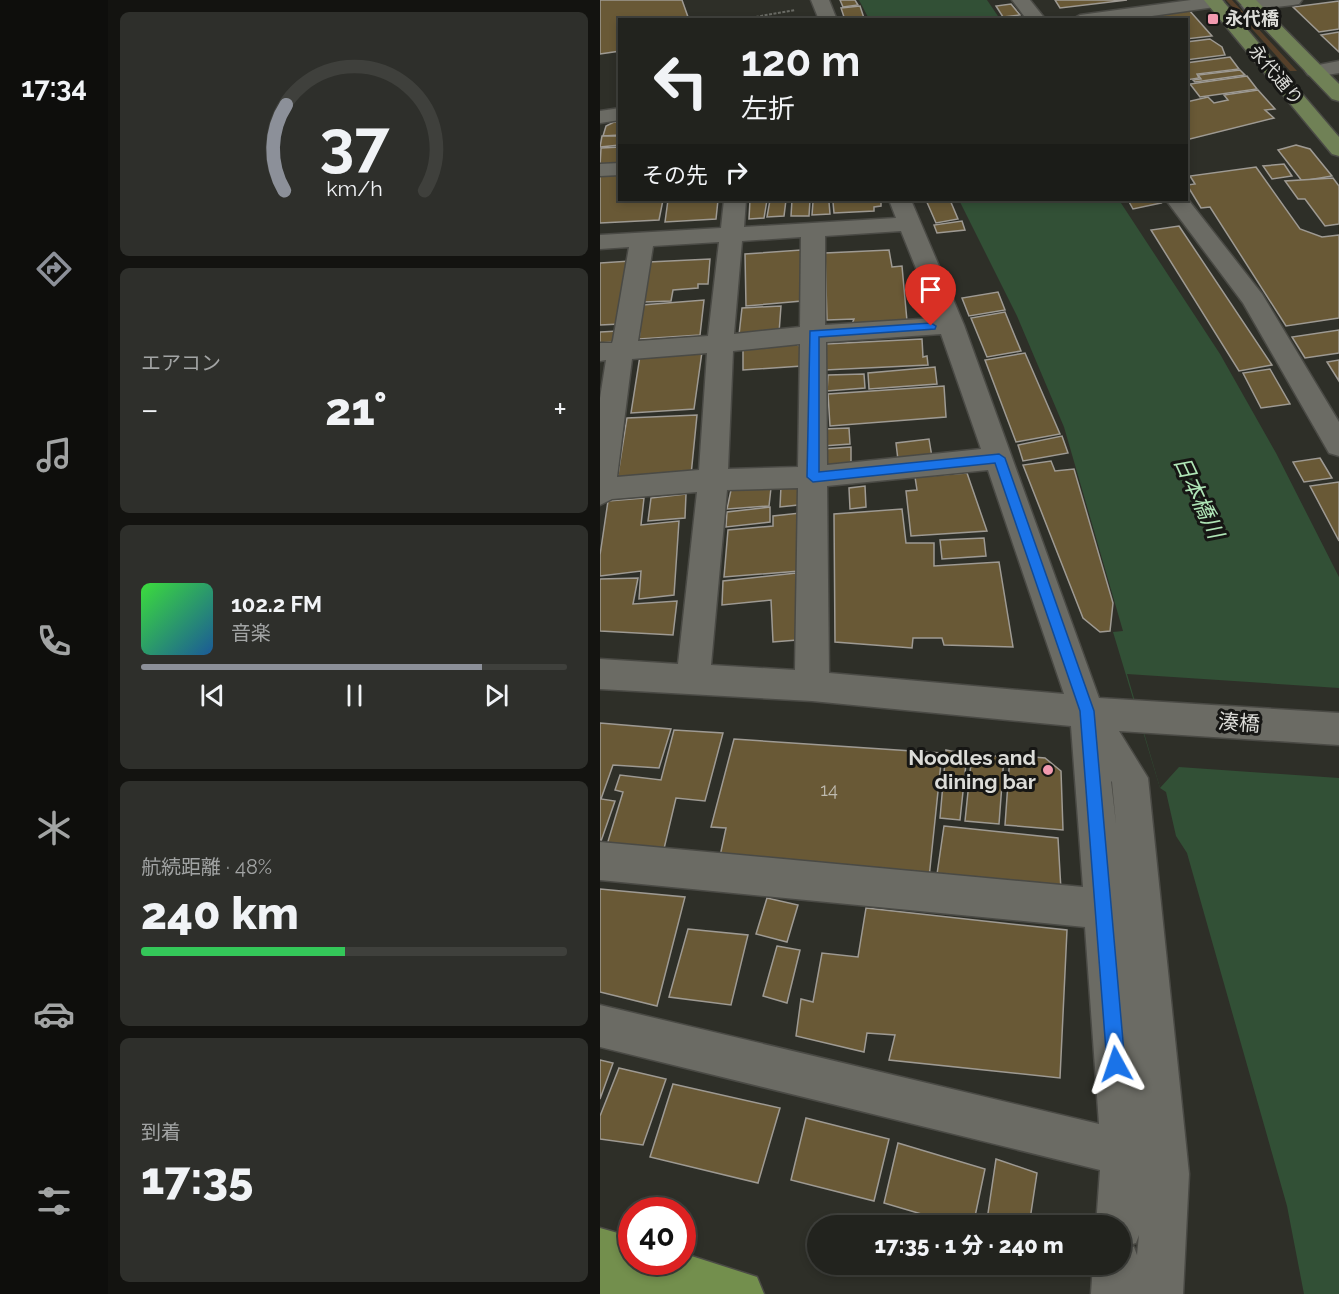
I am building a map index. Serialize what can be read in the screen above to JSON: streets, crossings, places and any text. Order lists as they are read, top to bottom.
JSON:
{
  "streets": {
    "main road": ["永代通り"],
    "street": ["湊橋"]
  },
  "water": ["日本橋川"],
  "places": {
    "transit": ["永代橋"],
    "other": ["Noodles and dining bar"]
  },
  "house_numbers": ["14"],
  "page": {
    "tabs": "17:34",
    "turn": ["120 m", "左折"],
    "then": "その先",
    "tile": [
      "エアコン",
      ["航続距離 · 48%", "240 km"],
      ["到着", "17:35"]
    ],
    "heat": ["−", "21°", "+"],
    "song": ["102.2 FM", "音楽"],
    "limit": "40",
    "trip": "17:35 · 1 分 · 240 m",
    "gauge": ["37", "km/h"]
  }
}
